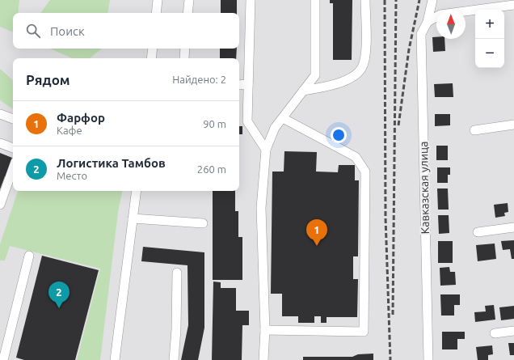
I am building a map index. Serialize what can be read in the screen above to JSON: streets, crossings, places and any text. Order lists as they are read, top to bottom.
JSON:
{
  "streets": {
    "street": ["Кавказская улица"]
  },
  "north": "top",
  "page": {
    "map_buttons": ["+", "−"],
    "search": "Поиск",
    "heading": ["Рядом", "Найдено: 2"],
    "list": [
      {
        "mark": "1",
        "name": "Фарфор",
        "note": "Кафе",
        "value": "90 m"
      },
      {
        "mark": "2",
        "name": "Логистика Тамбов",
        "note": "Место",
        "value": "260 m"
      }
    ],
    "pins": ["1", "2"]
  }
}
